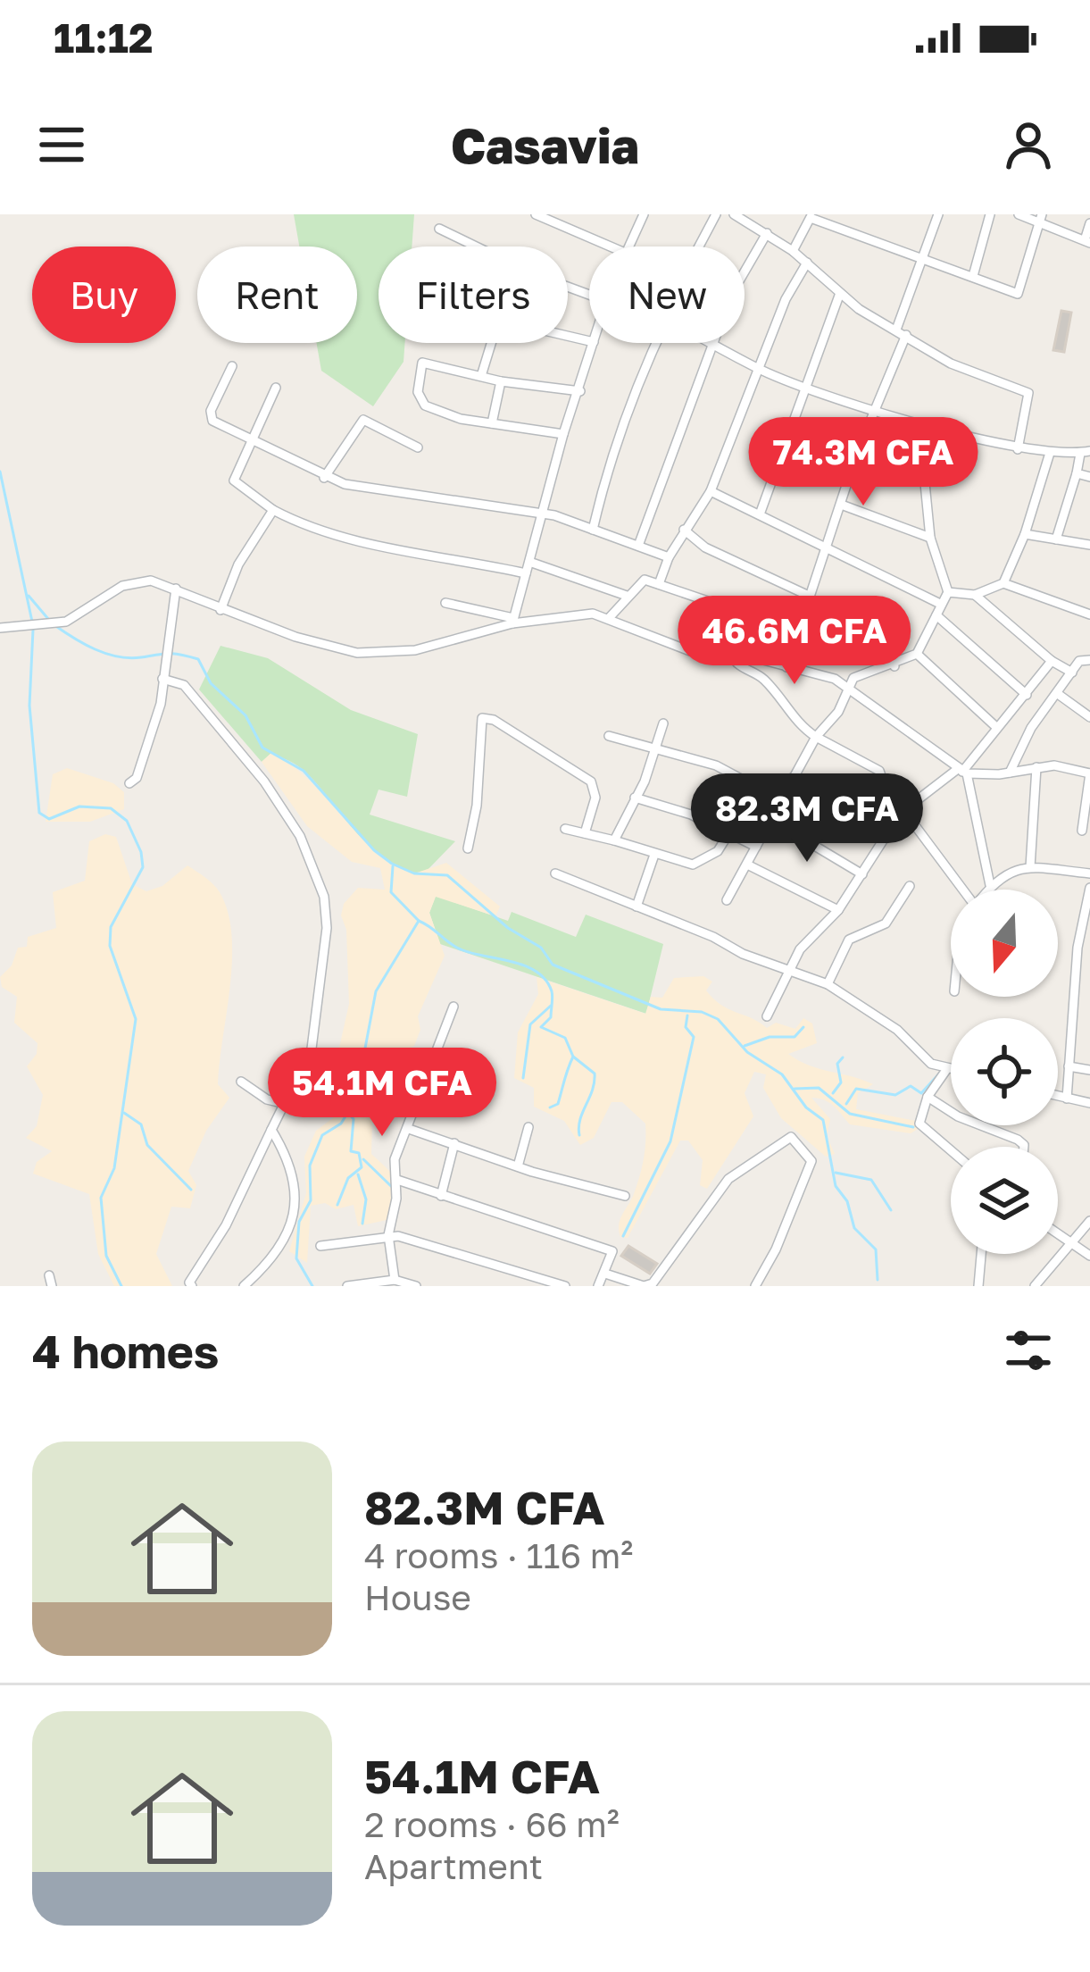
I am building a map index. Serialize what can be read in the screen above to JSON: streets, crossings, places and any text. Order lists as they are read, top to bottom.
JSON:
{
  "north": "bottom",
  "page": {
    "status": "11:12",
    "header": "Casavia",
    "chip": [
      "Buy",
      "Rent",
      "Filters",
      "New"
    ],
    "price": [
      "74.3M CFA",
      "46.6M CFA",
      "82.3M CFA",
      "54.1M CFA"
    ],
    "heading": "4 homes",
    "list": [
      {
        "name": "82.3M CFA",
        "note": "4 rooms · 116 m² · House"
      },
      {
        "name": "54.1M CFA",
        "note": "2 rooms · 66 m² · Apartment"
      }
    ]
  }
}
